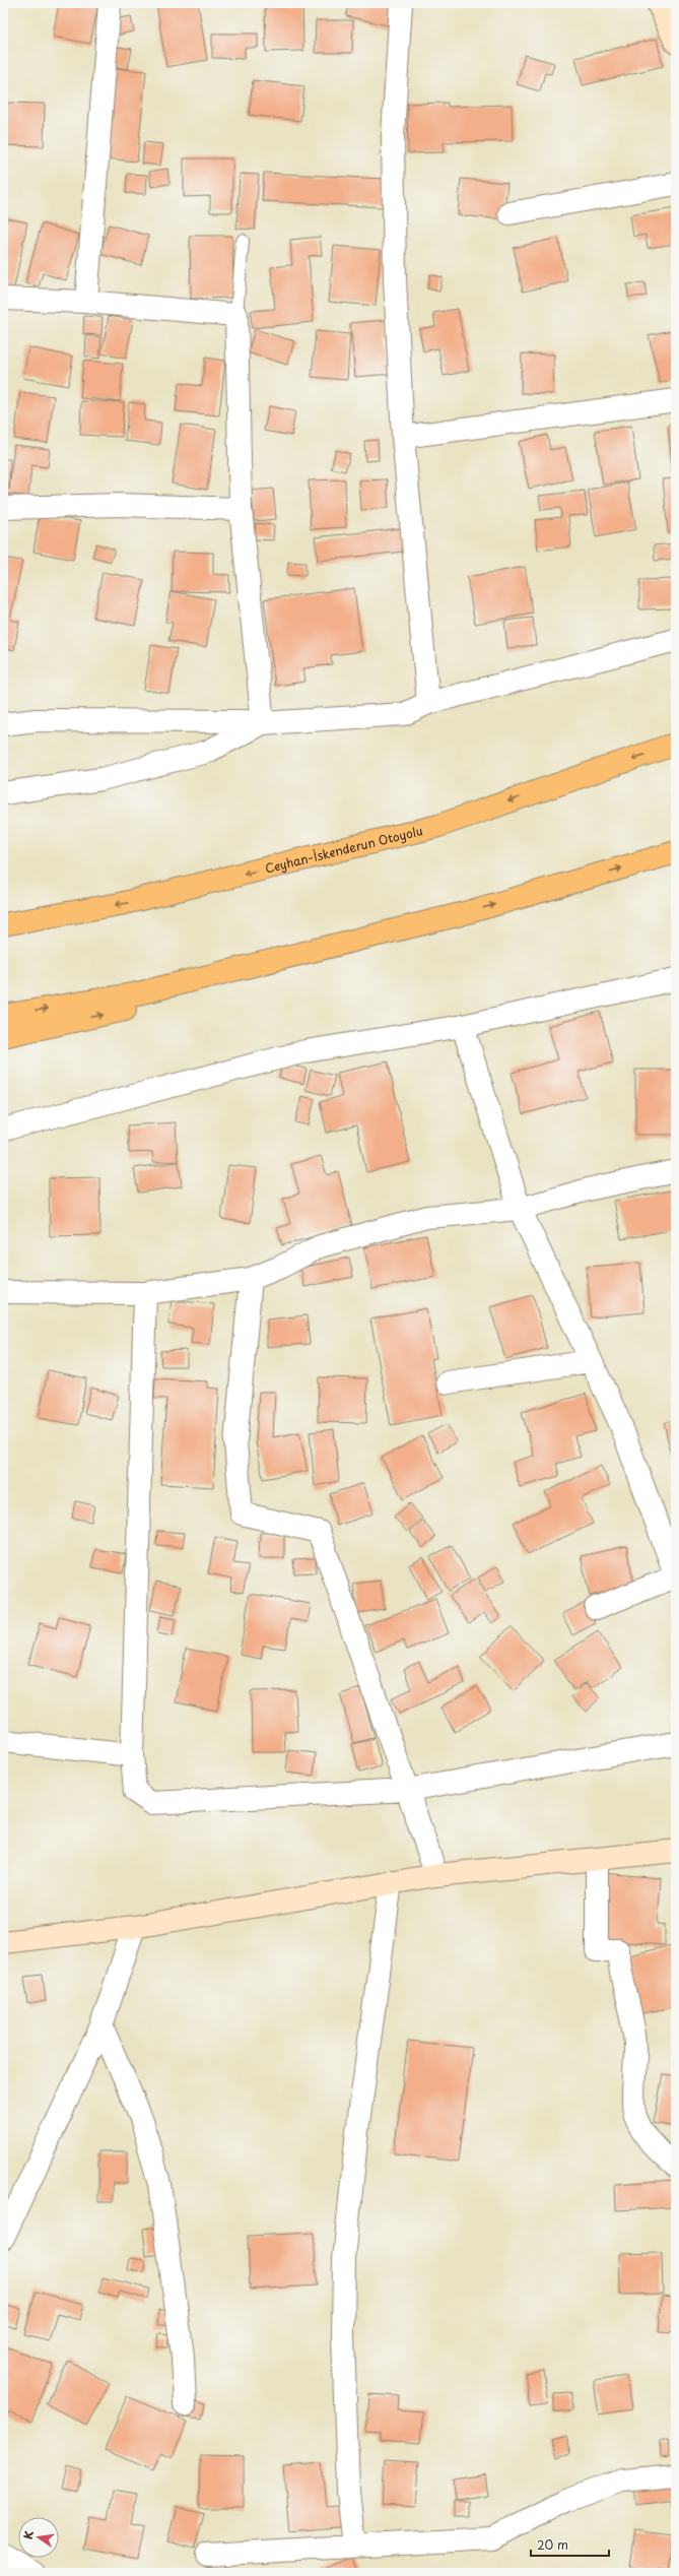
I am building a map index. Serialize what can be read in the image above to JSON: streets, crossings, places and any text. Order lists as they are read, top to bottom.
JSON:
{
  "streets": {
    "highway": ["Ceyhan-İskenderun Otoyolu"]
  },
  "scale_bar": "20 m",
  "north": "left"
}
